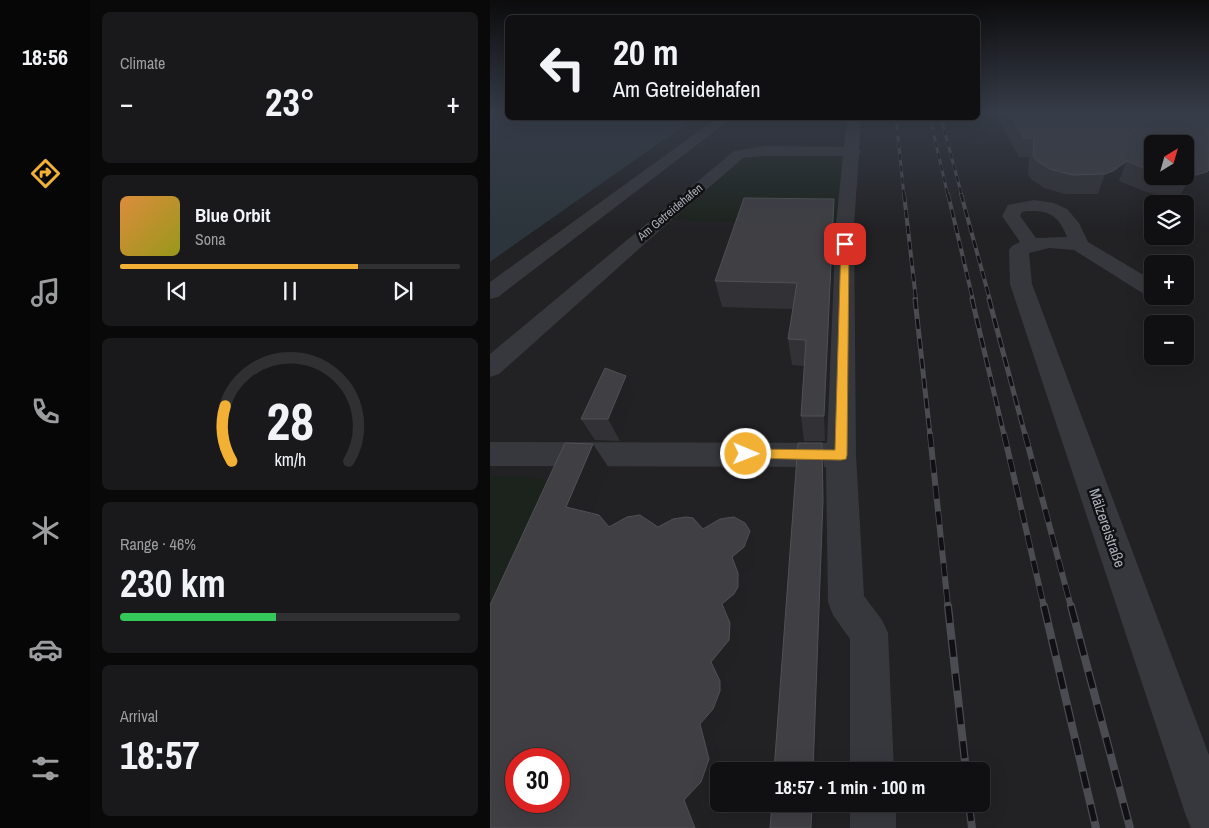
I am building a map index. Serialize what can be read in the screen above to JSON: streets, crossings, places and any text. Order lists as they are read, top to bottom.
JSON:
{
  "streets": {
    "street": ["Am Getreidehafen", "Mälzereistraße"]
  },
  "north": "top right",
  "page": {
    "tabs": "18:56",
    "tile": [
      "Climate",
      ["Range · 46%", "230 km"],
      ["Arrival", "18:57"]
    ],
    "turn": ["20 m", "Am Getreidehafen"],
    "heat": ["−", "23°", "+"],
    "map_buttons": ["+", "−"],
    "song": ["Blue Orbit", "Sona"],
    "limit": "30",
    "trip": "18:57 · 1 min · 100 m",
    "gauge": ["28", "km/h"]
  }
}
